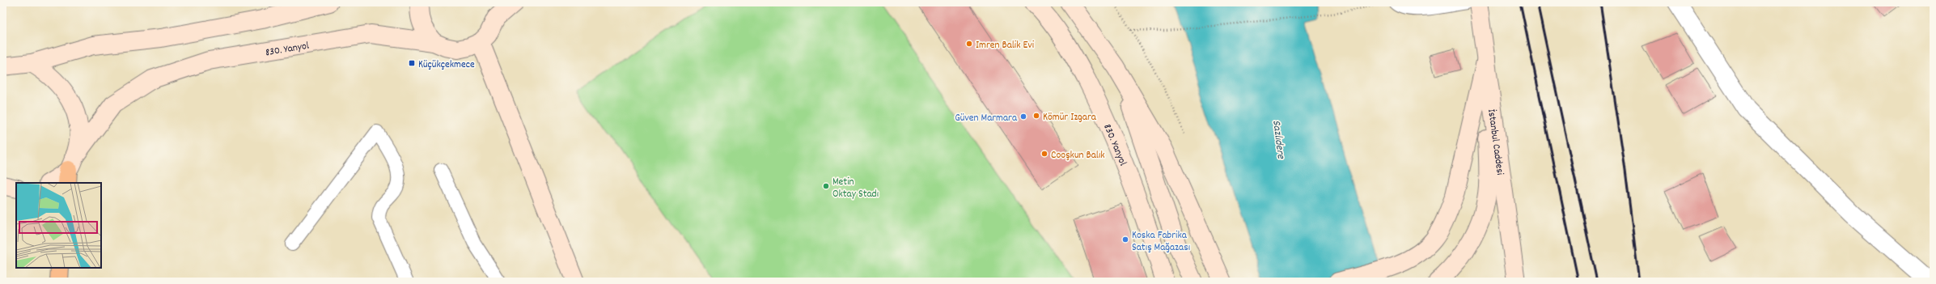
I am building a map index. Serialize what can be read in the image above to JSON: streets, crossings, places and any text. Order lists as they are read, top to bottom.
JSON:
{
  "streets": {
    "main road": ["830. Yanyol", "İstanbul Caddesi"]
  },
  "water": ["Sazlıdere"],
  "places": {
    "other": [
      "Imren Balik Evi",
      "Kömür Izgara",
      "Güven Marmara",
      "Cooşkun Balık",
      "Metin Oktay Stadı",
      "Koska Fabrika Satış Mağazası"
    ],
    "transit": ["Küçükçekmece"]
  }
}
